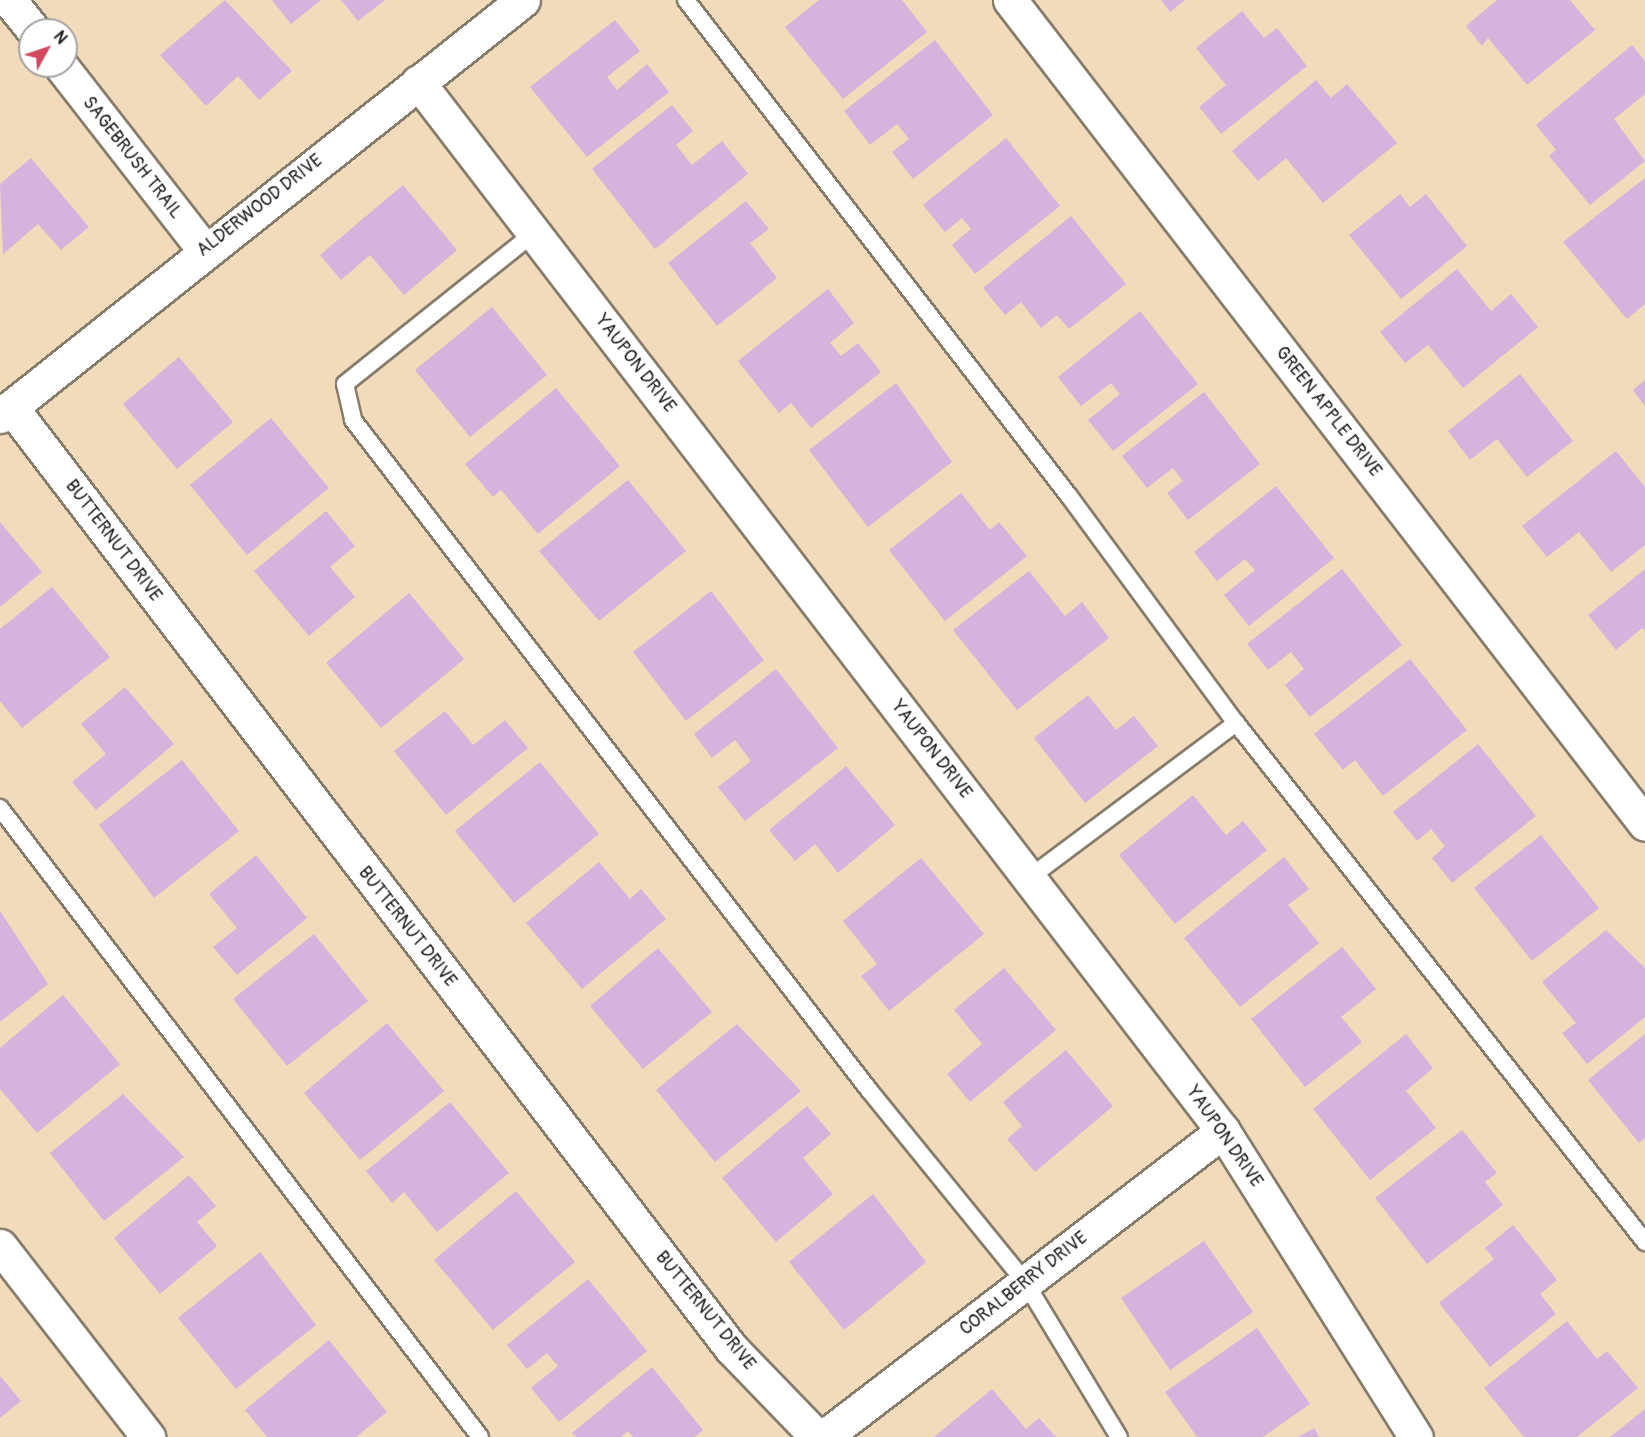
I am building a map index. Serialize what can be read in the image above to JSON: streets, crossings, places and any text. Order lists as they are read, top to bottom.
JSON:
{
  "streets": {
    "street": [
      "SAGEBRUSH TRAIL",
      "ALDERWOOD DRIVE",
      "YAUPON DRIVE",
      "GREEN APPLE DRIVE",
      "BUTTERNUT DRIVE",
      "CORALBERRY DRIVE"
    ]
  },
  "crossings": [
    ["SAGEBRUSH TRAIL", "ALDERWOOD DRIVE"],
    ["ALDERWOOD DRIVE", "YAUPON DRIVE"],
    ["ALDERWOOD DRIVE", "BUTTERNUT DRIVE"],
    ["YAUPON DRIVE", "CORALBERRY DRIVE"]
  ],
  "north": "top right"
}
